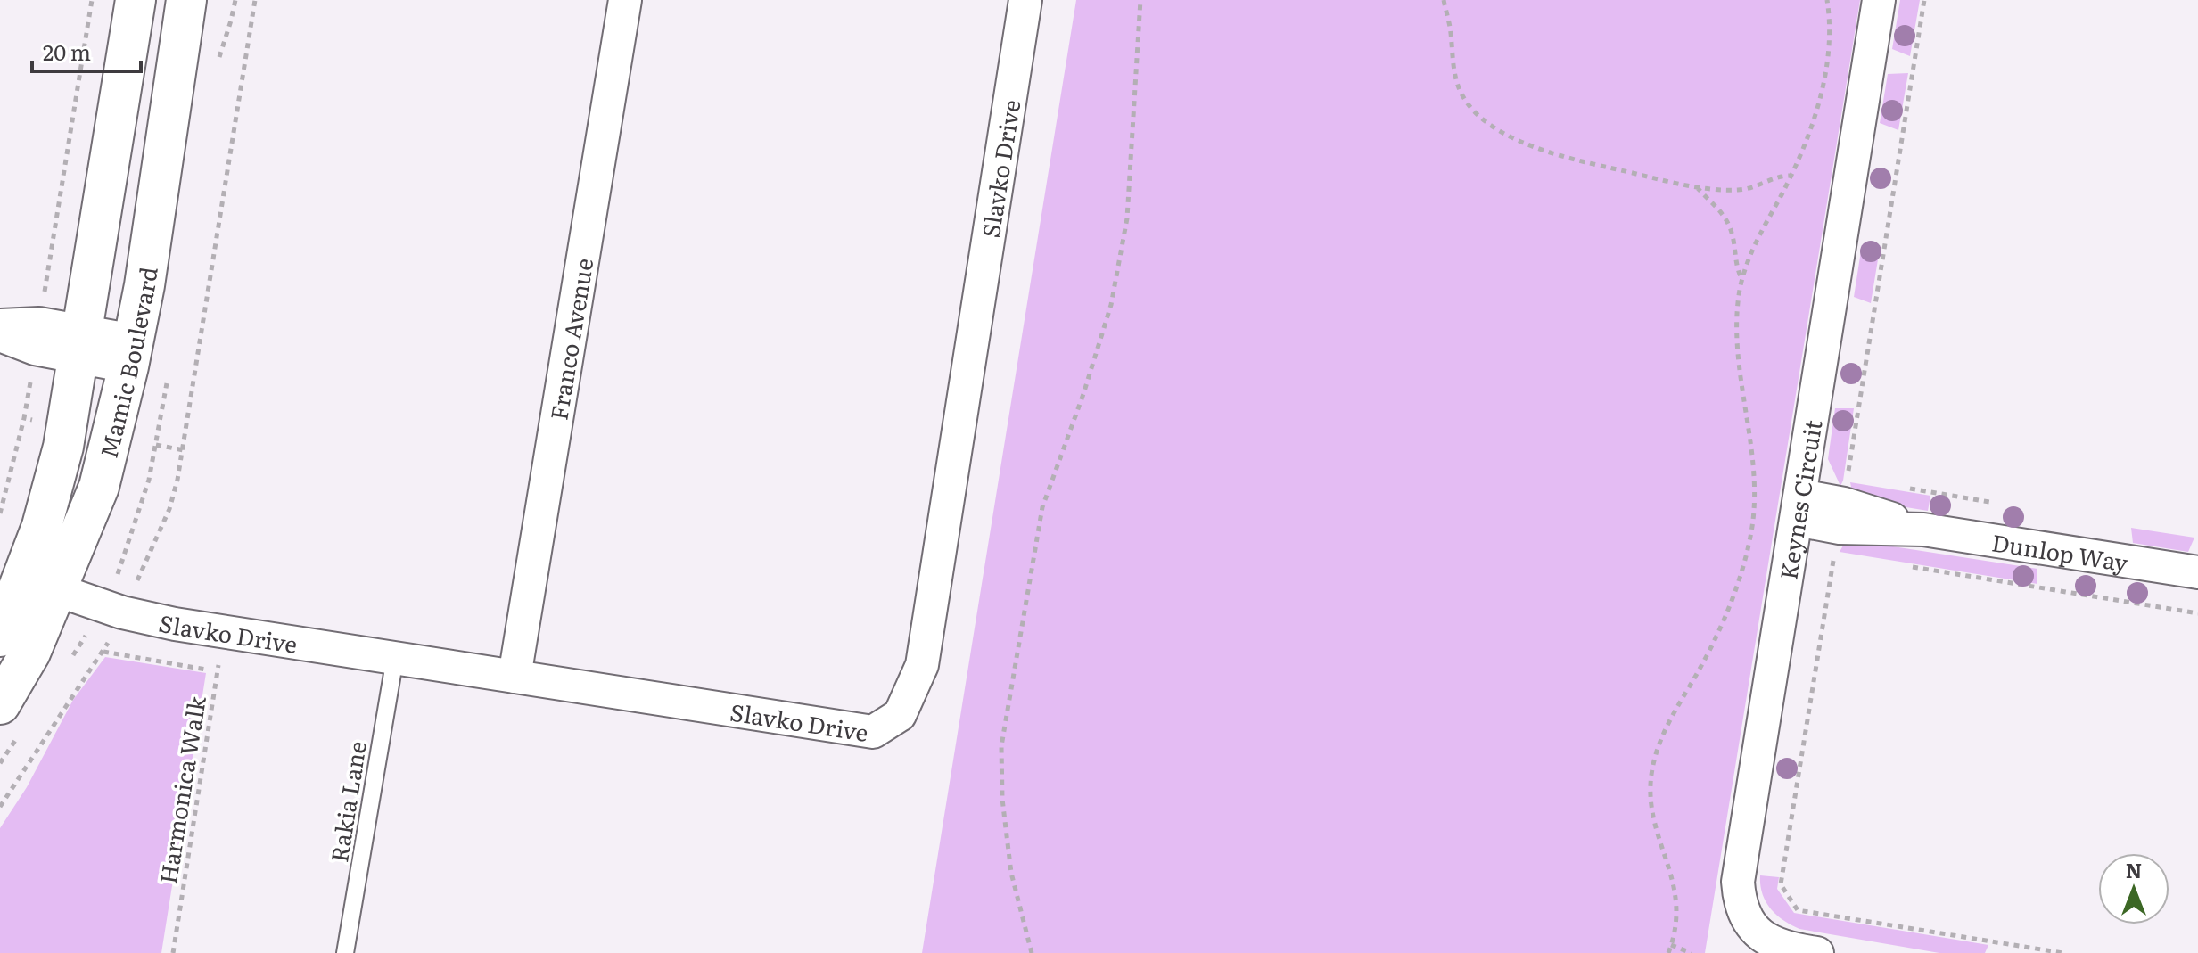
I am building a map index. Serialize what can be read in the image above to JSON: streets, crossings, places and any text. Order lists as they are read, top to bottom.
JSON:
{
  "streets": {
    "street": [
      "Slavko Drive",
      "Franco Avenue",
      "Mamic Boulevard",
      "Keynes Circuit",
      "Dunlop Way"
    ],
    "lane": ["Rakia Lane"],
    "path": ["Harmonica Walk"]
  },
  "crossings": [
    ["Slavko Drive", "Franco Avenue"],
    ["Slavko Drive", "Mamic Boulevard"],
    ["Slavko Drive", "Harmonica Walk"],
    ["Slavko Drive", "Rakia Lane"],
    ["Keynes Circuit", "Dunlop Way"]
  ],
  "scale_bar": "20 m",
  "north": "top"
}
